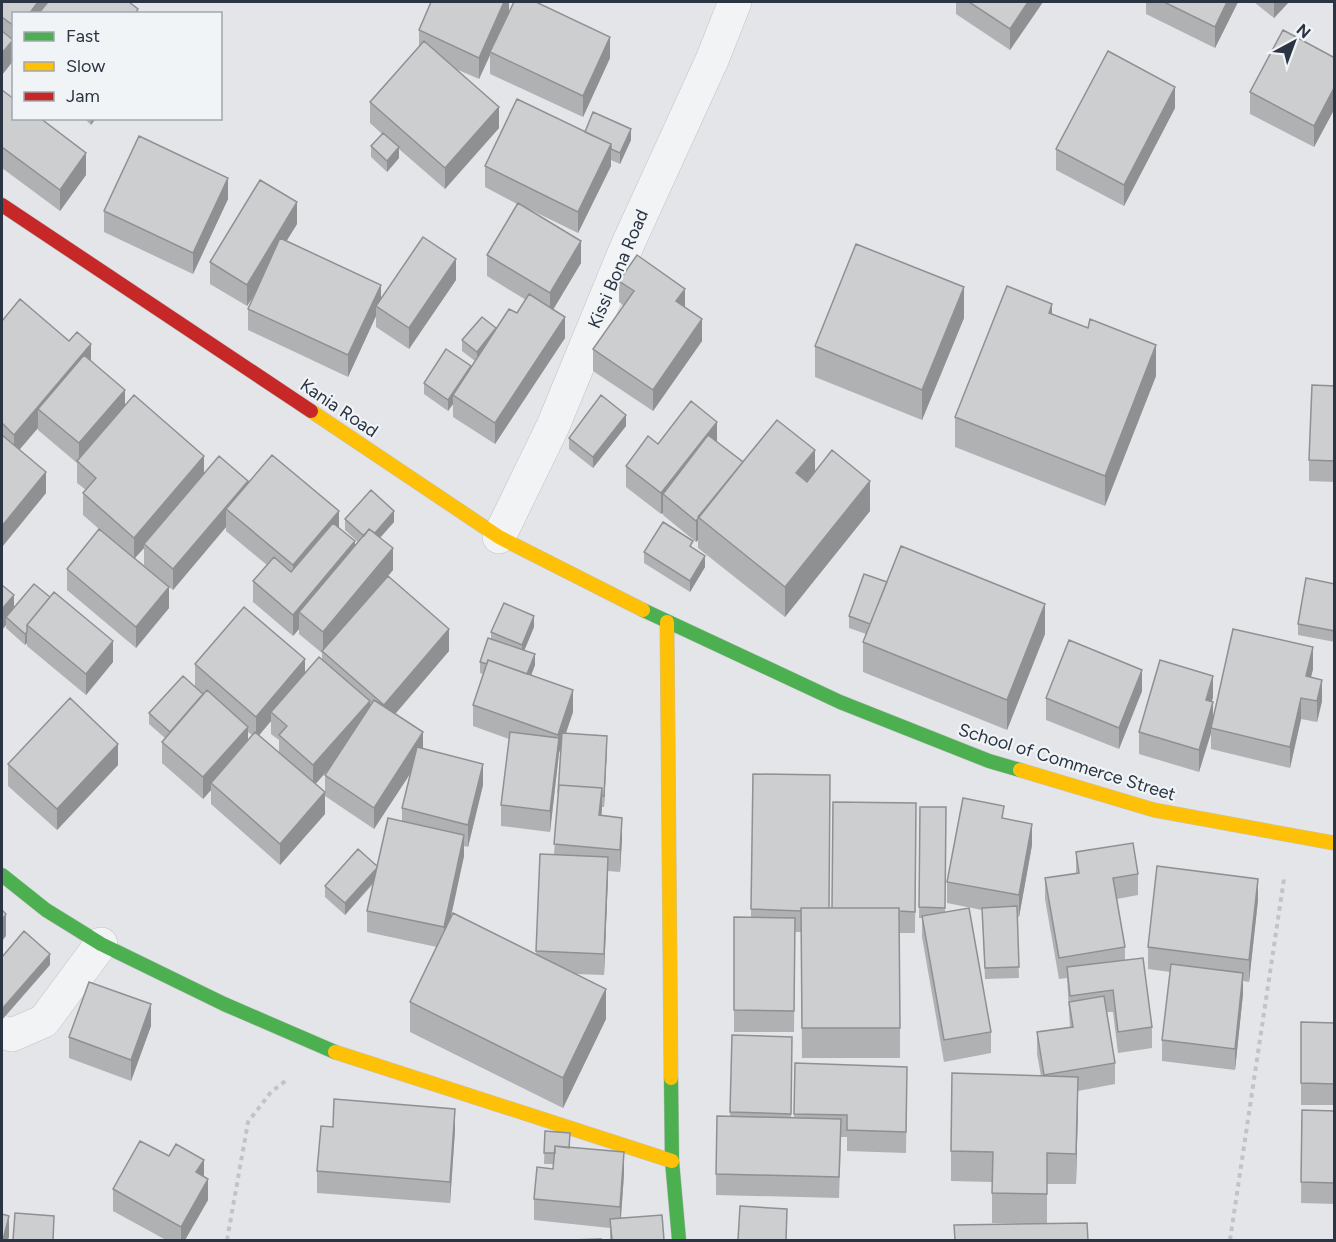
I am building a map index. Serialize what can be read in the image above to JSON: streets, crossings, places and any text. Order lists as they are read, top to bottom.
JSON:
{
  "streets": {
    "street": ["Kissi Bona Road", "Kania Road", "School of Commerce Street"]
  },
  "crossings": [
    ["Kissi Bona Road", "Kania Road"],
    ["Kania Road", "School of Commerce Street"]
  ],
  "legend": ["Fast", "Slow", "Jam"],
  "north": "top right"
}
